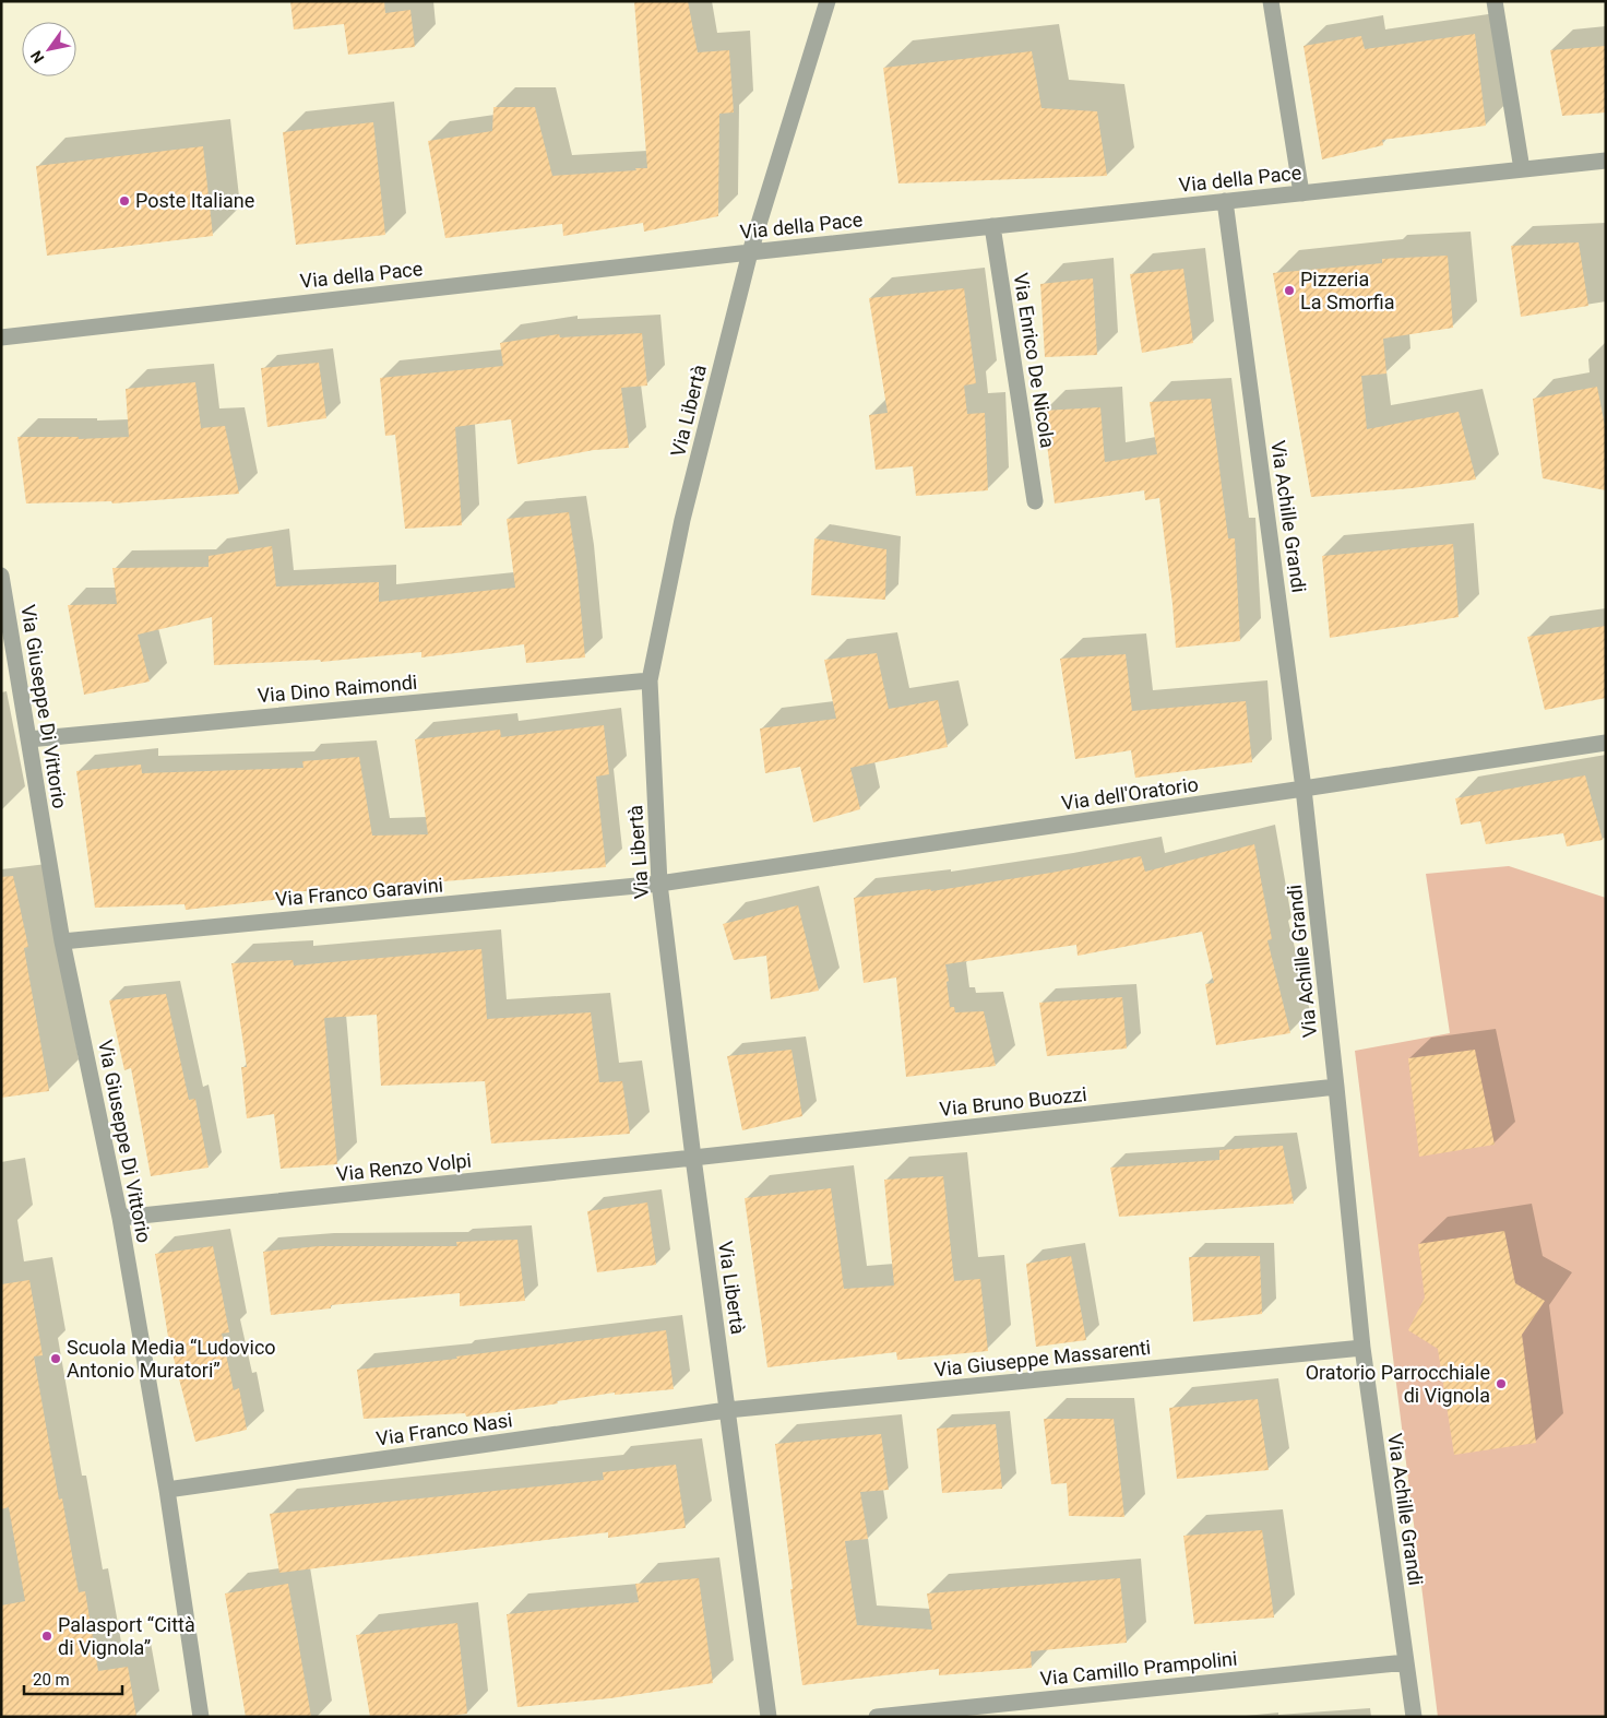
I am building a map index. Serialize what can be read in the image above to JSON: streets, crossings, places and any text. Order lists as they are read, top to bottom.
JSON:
{
  "streets": {
    "street": [
      "Via della Pace",
      "Via Enrico De Nicola",
      "Via Libertà",
      "Via Achille Grandi",
      "Via Dino Raimondi",
      "Via Giuseppe Di Vittorio",
      "Via dell'Oratorio",
      "Via Franco Garavini",
      "Via Bruno Buozzi",
      "Via Renzo Volpi",
      "Via Giuseppe Massarenti",
      "Via Franco Nasi",
      "Via Camillo Prampolini"
    ]
  },
  "crossings": [
    ["Via della Pace", "Via Enrico De Nicola"],
    ["Via della Pace", "Via Libertà"],
    ["Via della Pace", "Via Achille Grandi"],
    ["Via Libertà", "Via Dino Raimondi"],
    ["Via Libertà", "Via dell'Oratorio"],
    ["Via Libertà", "Via Franco Garavini"],
    ["Via Libertà", "Via Bruno Buozzi"],
    ["Via Libertà", "Via Renzo Volpi"],
    ["Via Libertà", "Via Giuseppe Massarenti"],
    ["Via Libertà", "Via Franco Nasi"],
    ["Via Achille Grandi", "Via dell'Oratorio"],
    ["Via Achille Grandi", "Via Bruno Buozzi"],
    ["Via Achille Grandi", "Via Giuseppe Massarenti"],
    ["Via Achille Grandi", "Via Camillo Prampolini"],
    ["Via Dino Raimondi", "Via Giuseppe Di Vittorio"],
    ["Via Giuseppe Di Vittorio", "Via Franco Garavini"],
    ["Via Giuseppe Di Vittorio", "Via Renzo Volpi"],
    ["Via Giuseppe Di Vittorio", "Via Franco Nasi"],
    ["Via dell'Oratorio", "Via Franco Garavini"],
    ["Via Bruno Buozzi", "Via Renzo Volpi"],
    ["Via Giuseppe Massarenti", "Via Franco Nasi"]
  ],
  "places": [
    "Poste Italiane",
    "Pizzeria La Smorfia",
    "Scuola Media “Ludovico Antonio Muratori”",
    "Oratorio Parrocchiale di Vignola",
    "Palasport “Città di Vignola”"
  ],
  "scale_bar": "20 m",
  "north": "bottom left"
}
